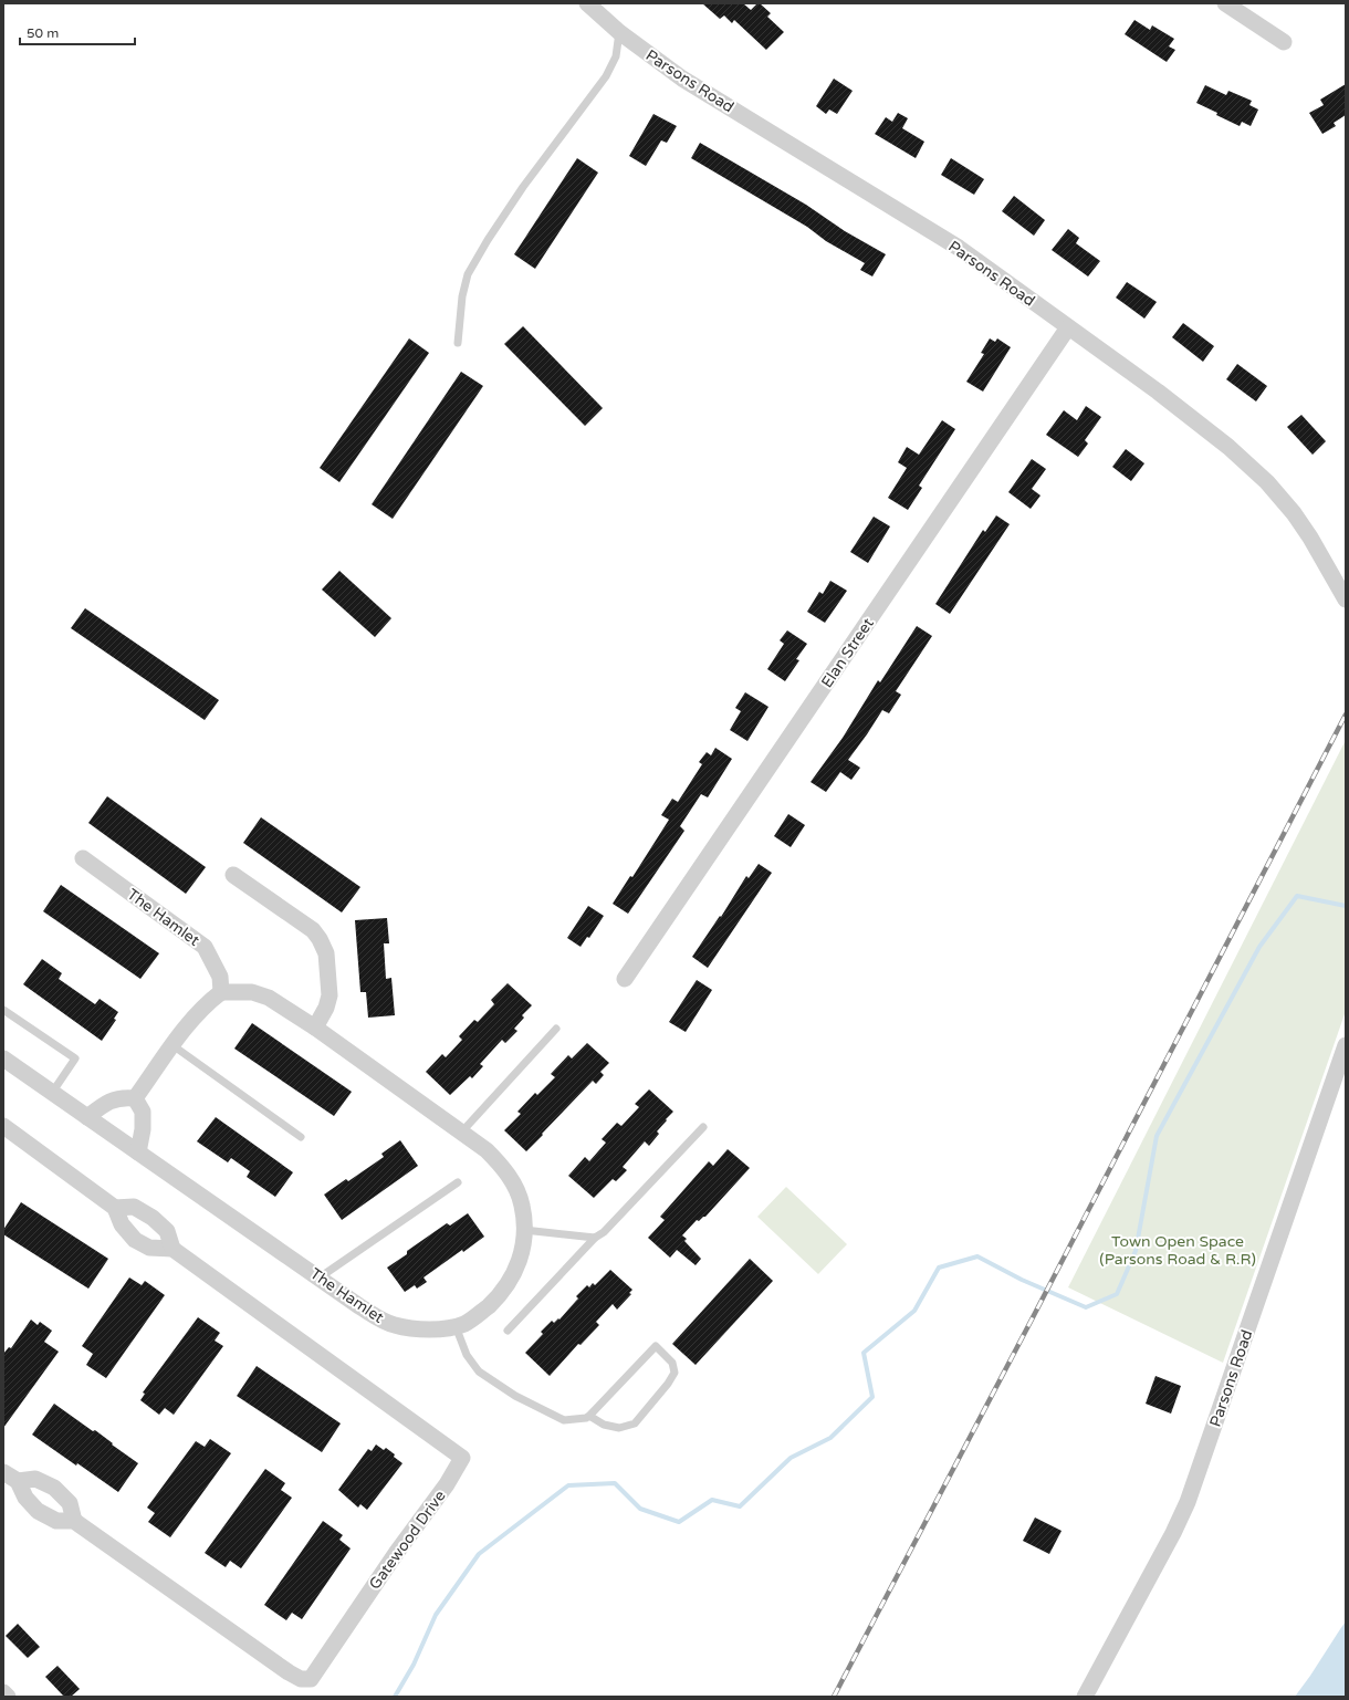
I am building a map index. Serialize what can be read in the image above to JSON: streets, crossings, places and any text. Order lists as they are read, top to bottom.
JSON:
{
  "streets": {
    "street": [
      "Parsons Road",
      "Elan Street",
      "The Hamlet",
      "Gatewood Drive"
    ]
  },
  "crossings": [
    ["Parsons Road", "Elan Street"]
  ],
  "parks": ["Town Open Space (Parsons Road & R.R)"],
  "scale_bar": "50 m"
}
